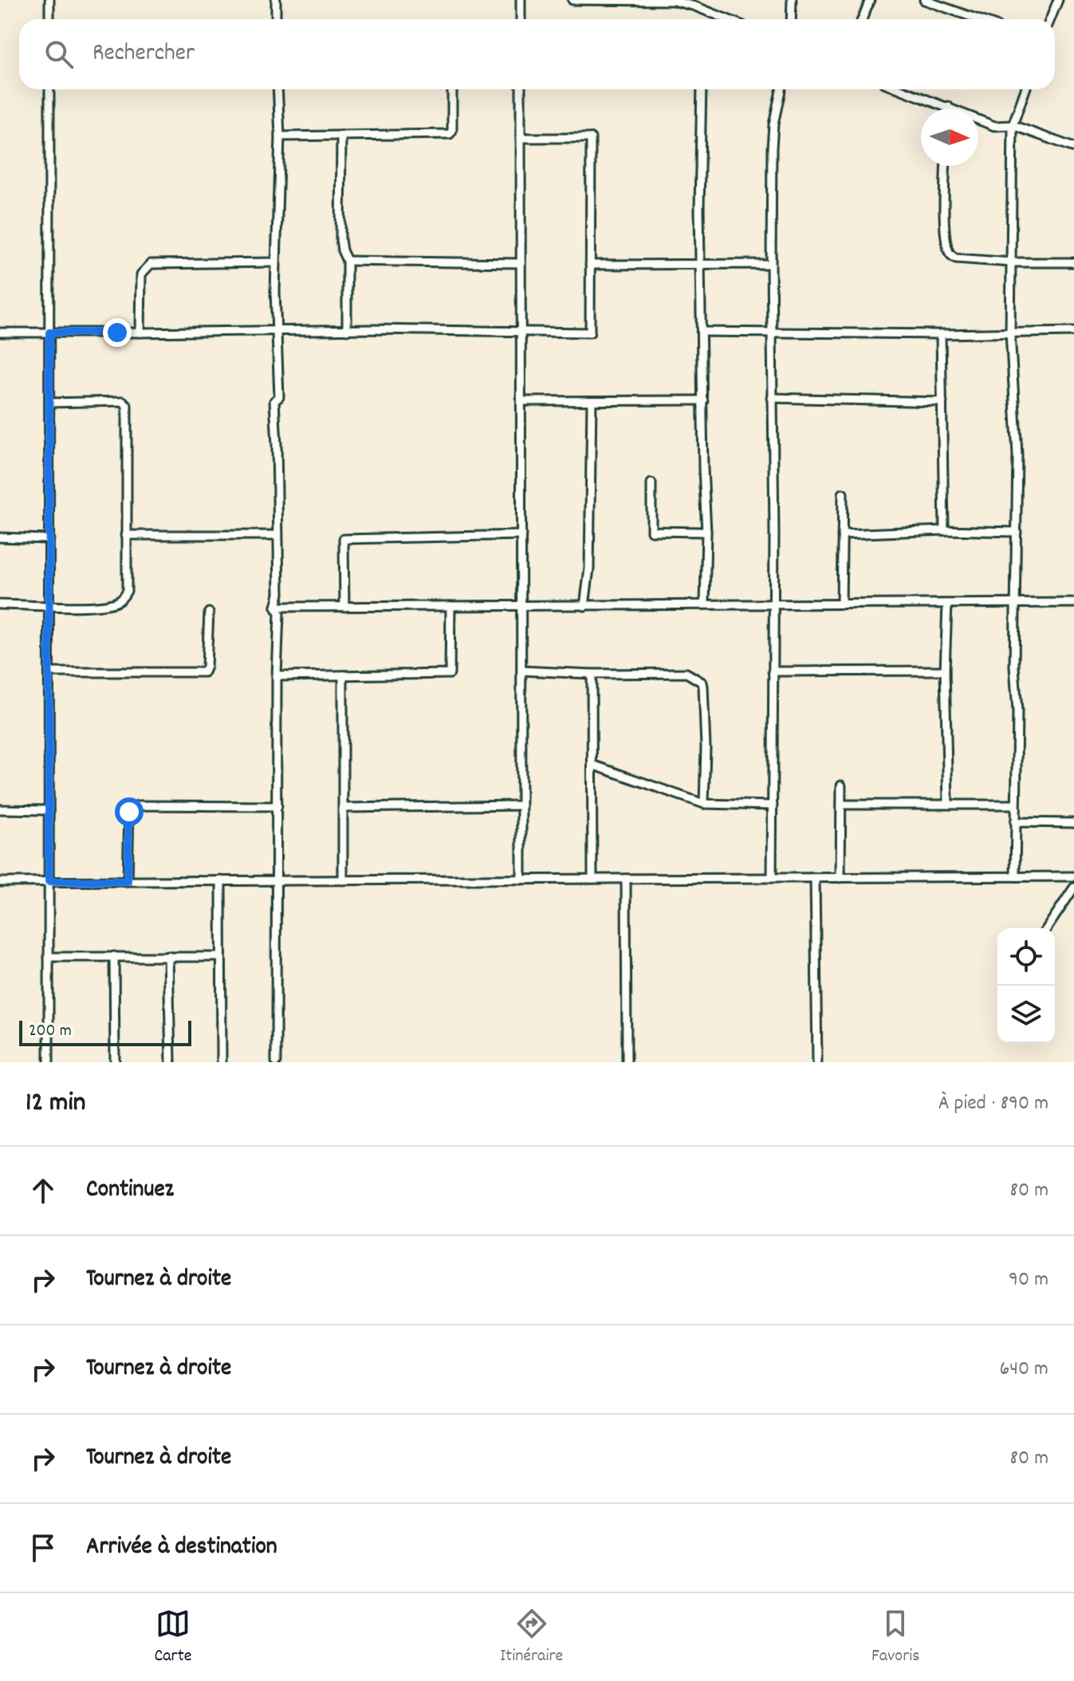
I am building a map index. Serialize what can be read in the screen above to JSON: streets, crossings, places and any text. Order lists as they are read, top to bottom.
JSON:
{
  "scale_bar": "200 m",
  "north": "right",
  "page": {
    "search": "Rechercher",
    "scale": "200 m",
    "heading": ["12 min", "À pied · 890 m"],
    "list": [
      ["Continuez", "80 m"],
      ["Tournez à droite", "90 m"],
      ["Tournez à droite", "640 m"],
      ["Tournez à droite", "80 m"],
      "Arrivée à destination"
    ],
    "nav": ["Carte", "Itinéraire", "Favoris"]
  }
}
